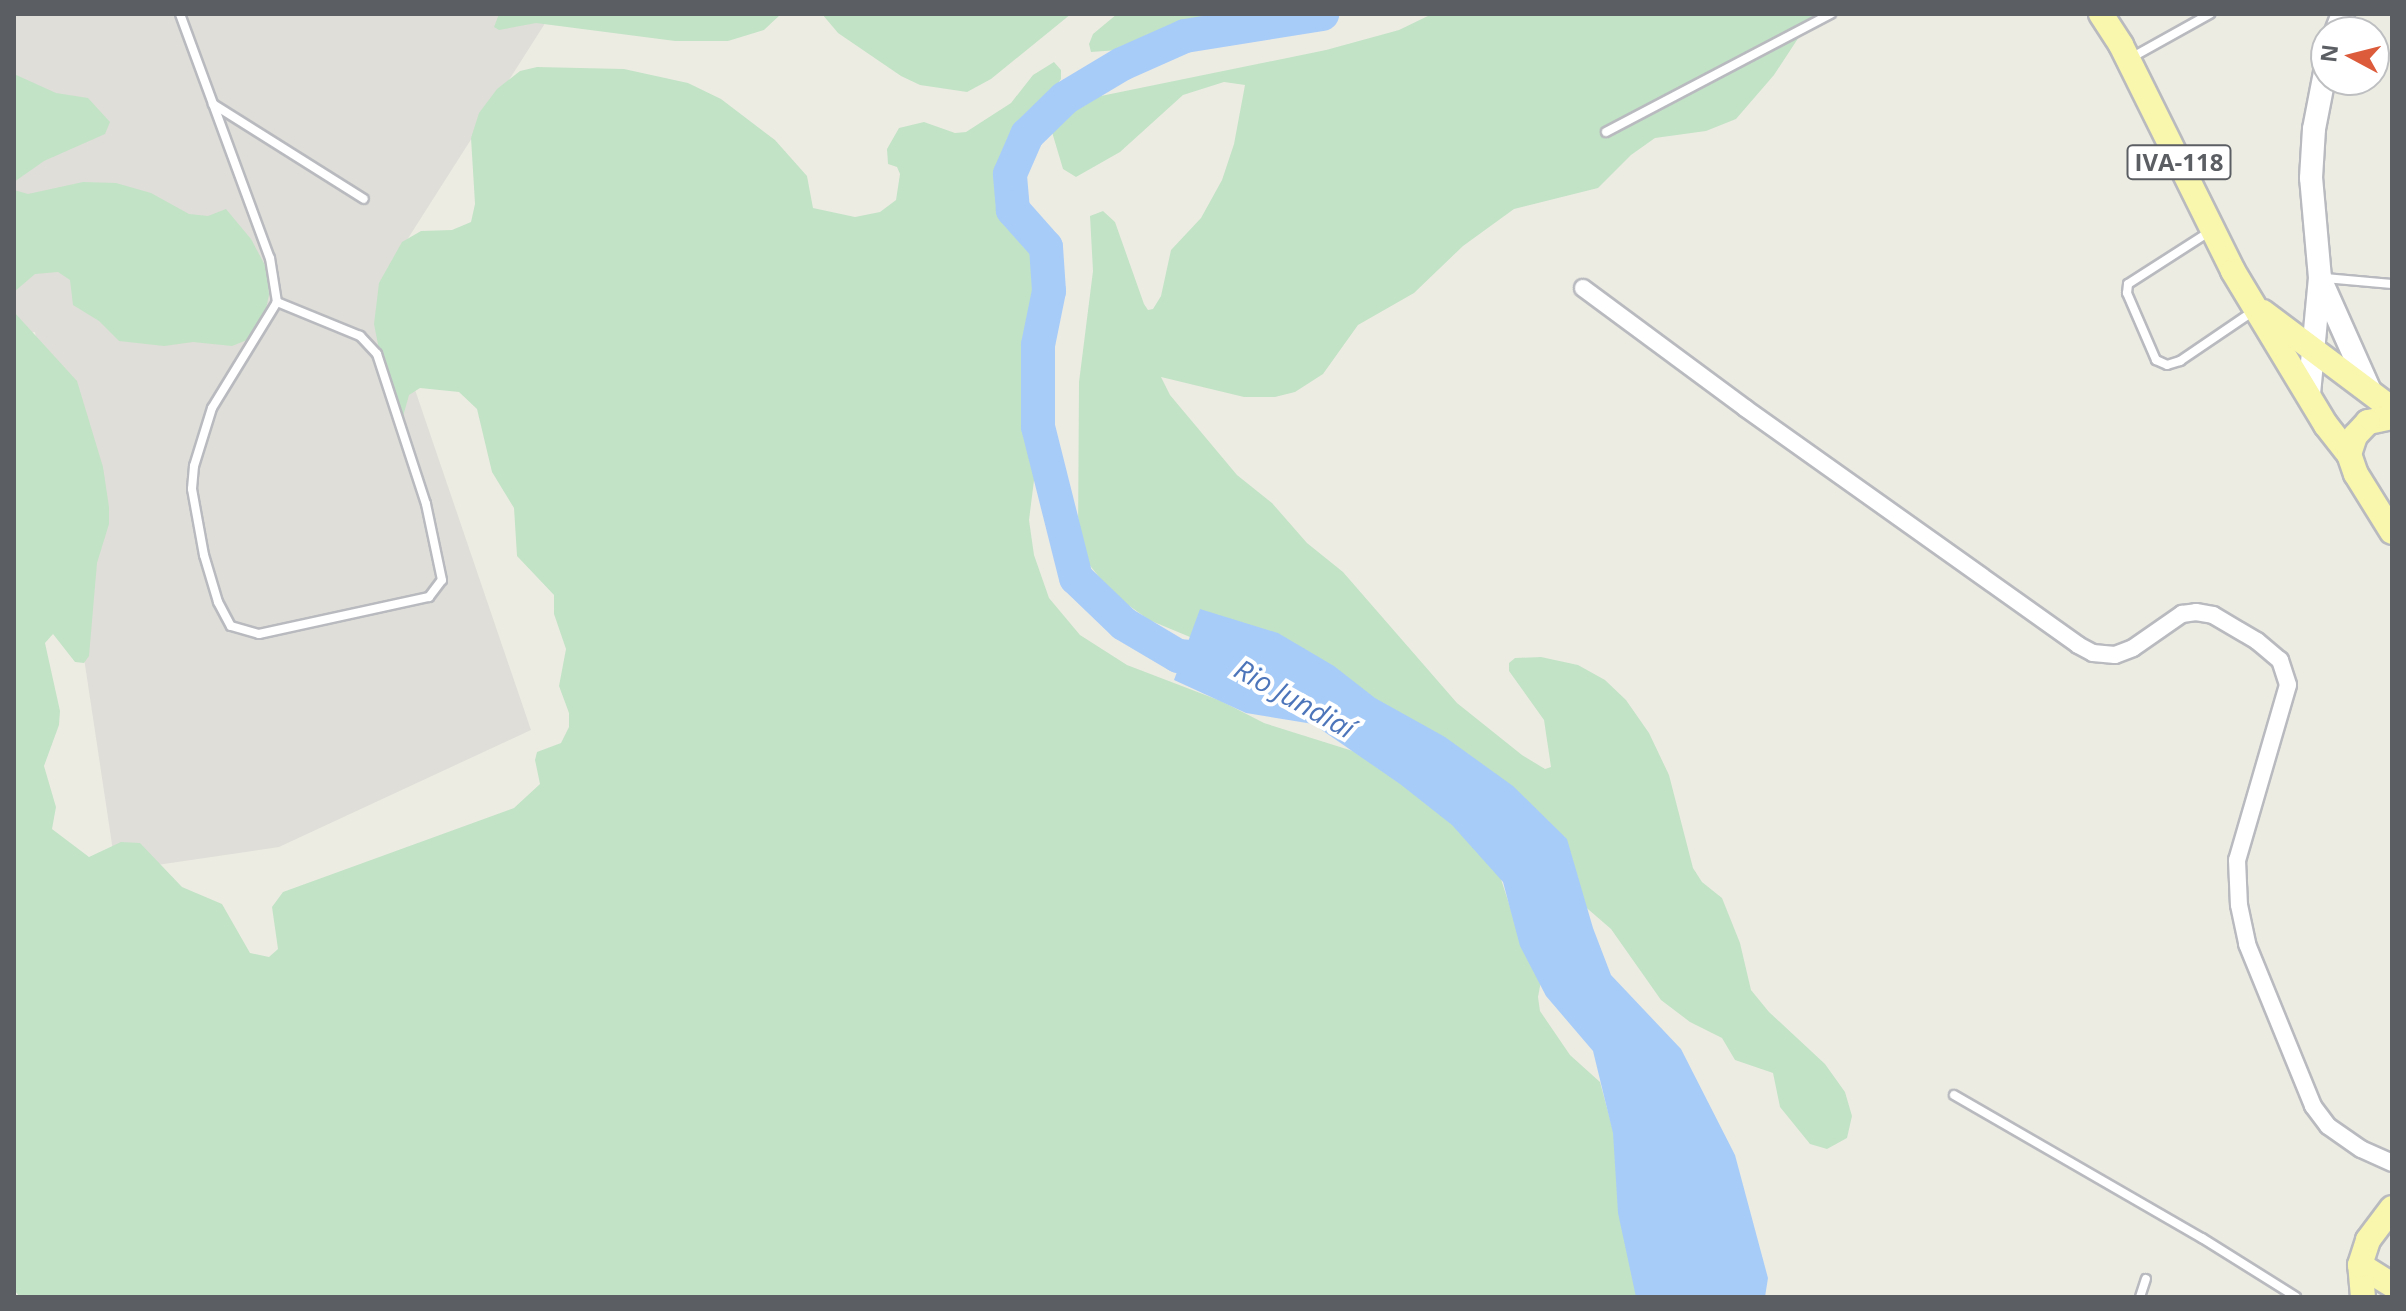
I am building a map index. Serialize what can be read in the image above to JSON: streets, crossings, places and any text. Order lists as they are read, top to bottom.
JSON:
{
  "streets": {
    "main road": ["IVA-118"]
  },
  "water": ["Rio Jundiaí"],
  "north": "left"
}
